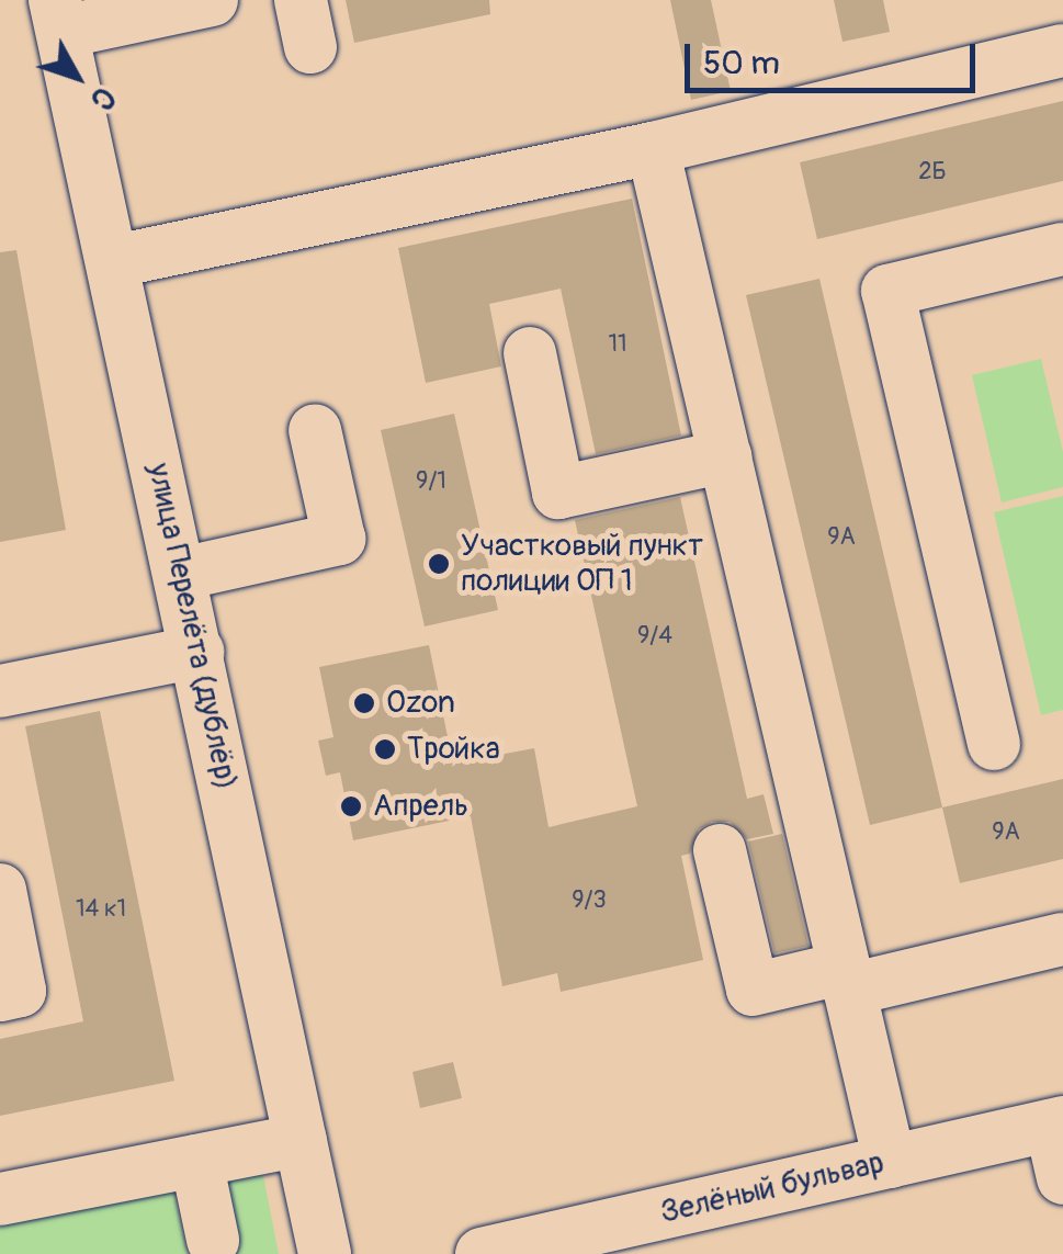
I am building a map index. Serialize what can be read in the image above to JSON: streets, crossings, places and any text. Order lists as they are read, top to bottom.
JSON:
{
  "streets": {
    "street": ["улица Перелёта (дублёр)", "Зелёный бульвар"]
  },
  "places": [
    "Участковый пункт полиции ОП 1",
    "Ozon",
    "Тройка",
    "Апрель"
  ],
  "house_numbers": [
    "2Б",
    "11",
    "9/1",
    "9А",
    "9/4",
    "9А",
    "9/3",
    "14 к1"
  ],
  "scale_bar": "50 m",
  "north": "bottom right"
}
